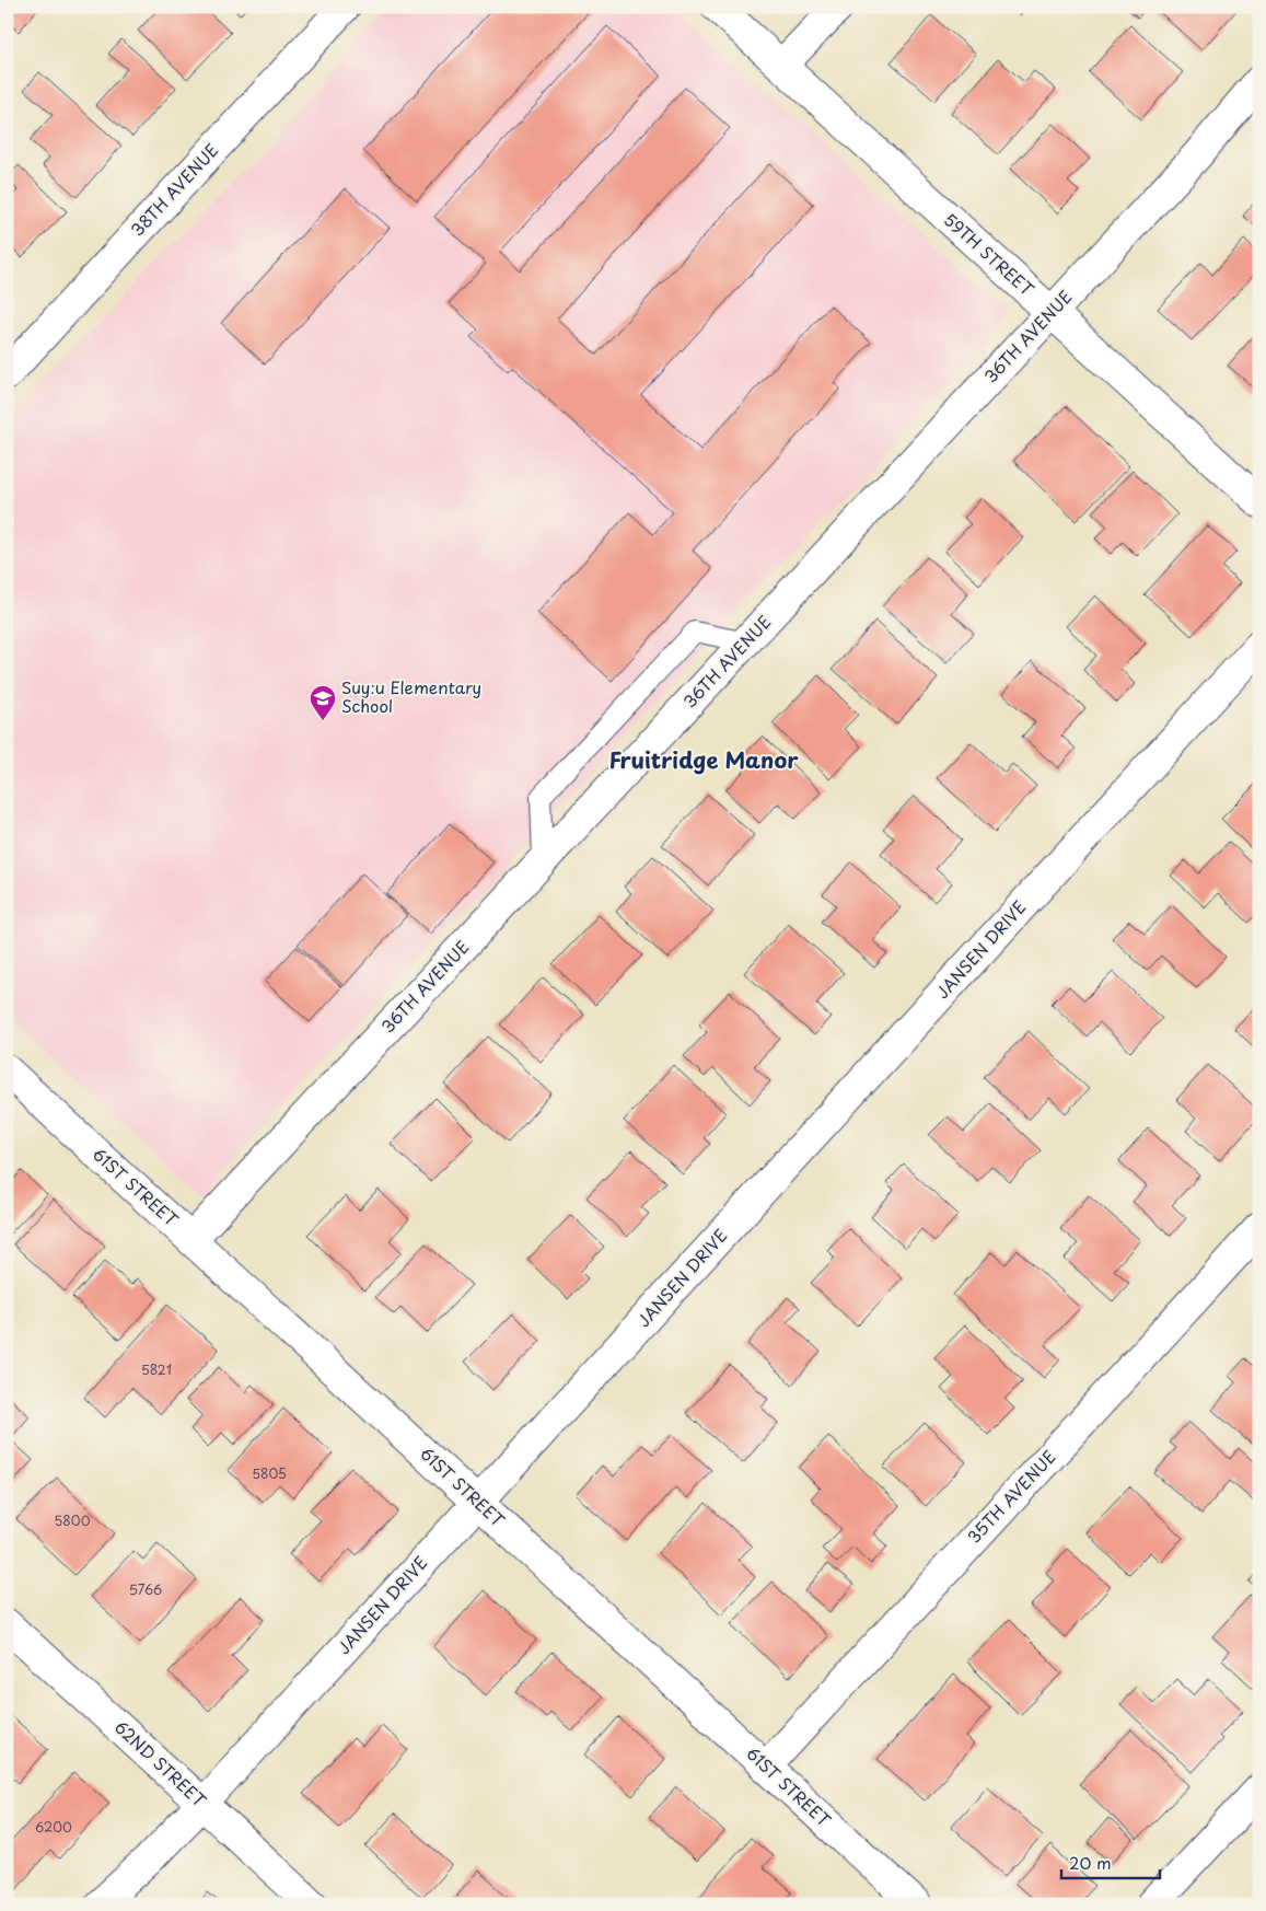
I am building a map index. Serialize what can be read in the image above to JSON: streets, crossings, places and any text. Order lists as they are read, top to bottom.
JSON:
{
  "streets": {
    "street": [
      "38TH AVENUE",
      "59TH STREET",
      "36TH AVENUE",
      "JANSEN DRIVE",
      "61ST STREET",
      "35TH AVENUE",
      "62ND STREET"
    ]
  },
  "crossings": [
    ["59TH STREET", "36TH AVENUE"],
    ["36TH AVENUE", "61ST STREET"],
    ["JANSEN DRIVE", "61ST STREET"],
    ["JANSEN DRIVE", "62ND STREET"],
    ["61ST STREET", "35TH AVENUE"]
  ],
  "districts": ["Fruitridge Manor"],
  "places": {
    "school or university": ["Suy:u Elementary School"]
  },
  "house_numbers": [
    "5821",
    "5805",
    "5800",
    "5766",
    "6200"
  ],
  "scale_bar": "20 m"
}
